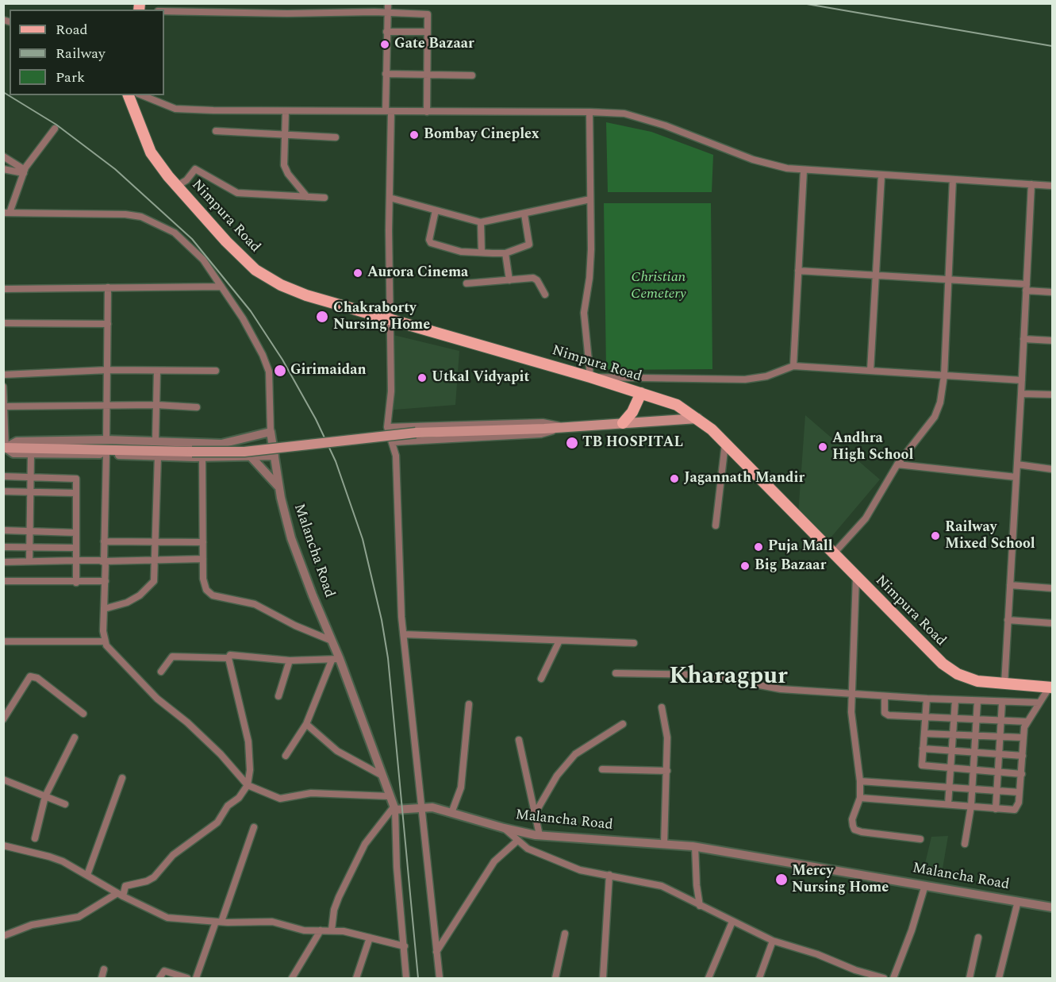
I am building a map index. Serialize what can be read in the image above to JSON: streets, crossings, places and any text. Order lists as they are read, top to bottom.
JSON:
{
  "streets": {
    "main road": ["Nimpura Road"],
    "street": ["Malancha Road"]
  },
  "districts": ["Kharagpur"],
  "parks": ["Christian Cemetery"],
  "places": [
    "Gate Bazaar",
    "Bombay Cineplex",
    "Aurora Cinema",
    "Chakraborty Nursing Home",
    "Girimaidan",
    "Utkal Vidyapit",
    "TB HOSPITAL",
    "Andhra High School",
    "Jagannath Mandir",
    "Railway Mixed School",
    "Puja Mall",
    "Big Bazaar",
    "Mercy Nursing Home"
  ],
  "legend": ["Road", "Railway", "Park"]
}
